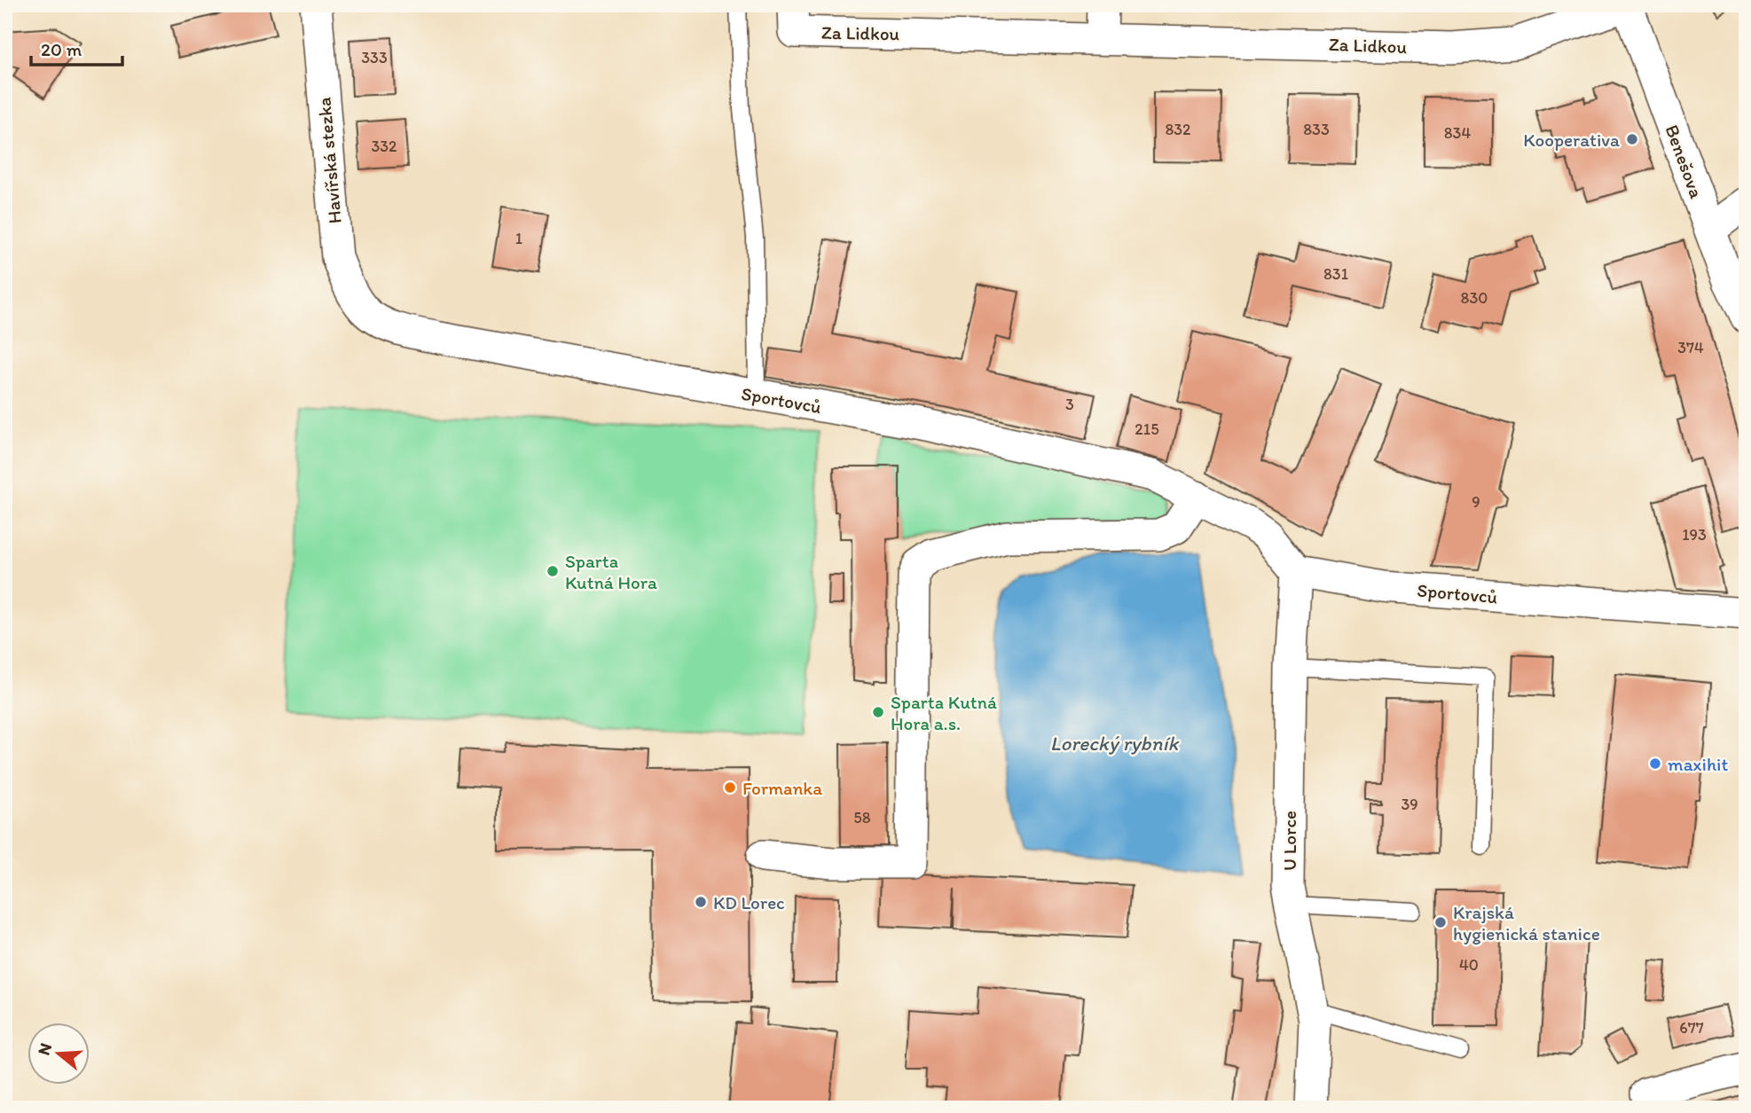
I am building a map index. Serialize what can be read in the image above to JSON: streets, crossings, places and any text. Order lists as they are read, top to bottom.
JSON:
{
  "streets": {
    "street": [
      "Za Lidkou",
      "Havířská stezka",
      "Benešova",
      "Sportovců",
      "U Lorce"
    ]
  },
  "crossings": [
    ["Za Lidkou", "Benešova"],
    ["Havířská stezka", "Sportovců"],
    ["Sportovců", "U Lorce"]
  ],
  "water": ["Lorecký rybník"],
  "places": [
    "Kooperativa",
    "Sparta Kutná Hora",
    "Sparta Kutná Hora a.s.",
    "maxihit",
    "Formanka",
    "KD Lorec",
    "Krajská hygienická stanice"
  ],
  "house_numbers": [
    "333",
    "832",
    "833",
    "834",
    "332",
    "1",
    "831",
    "830",
    "374",
    "3",
    "215",
    "9",
    "193",
    "39",
    "58",
    "40",
    "677"
  ],
  "scale_bar": "20 m",
  "north": "left"
}
